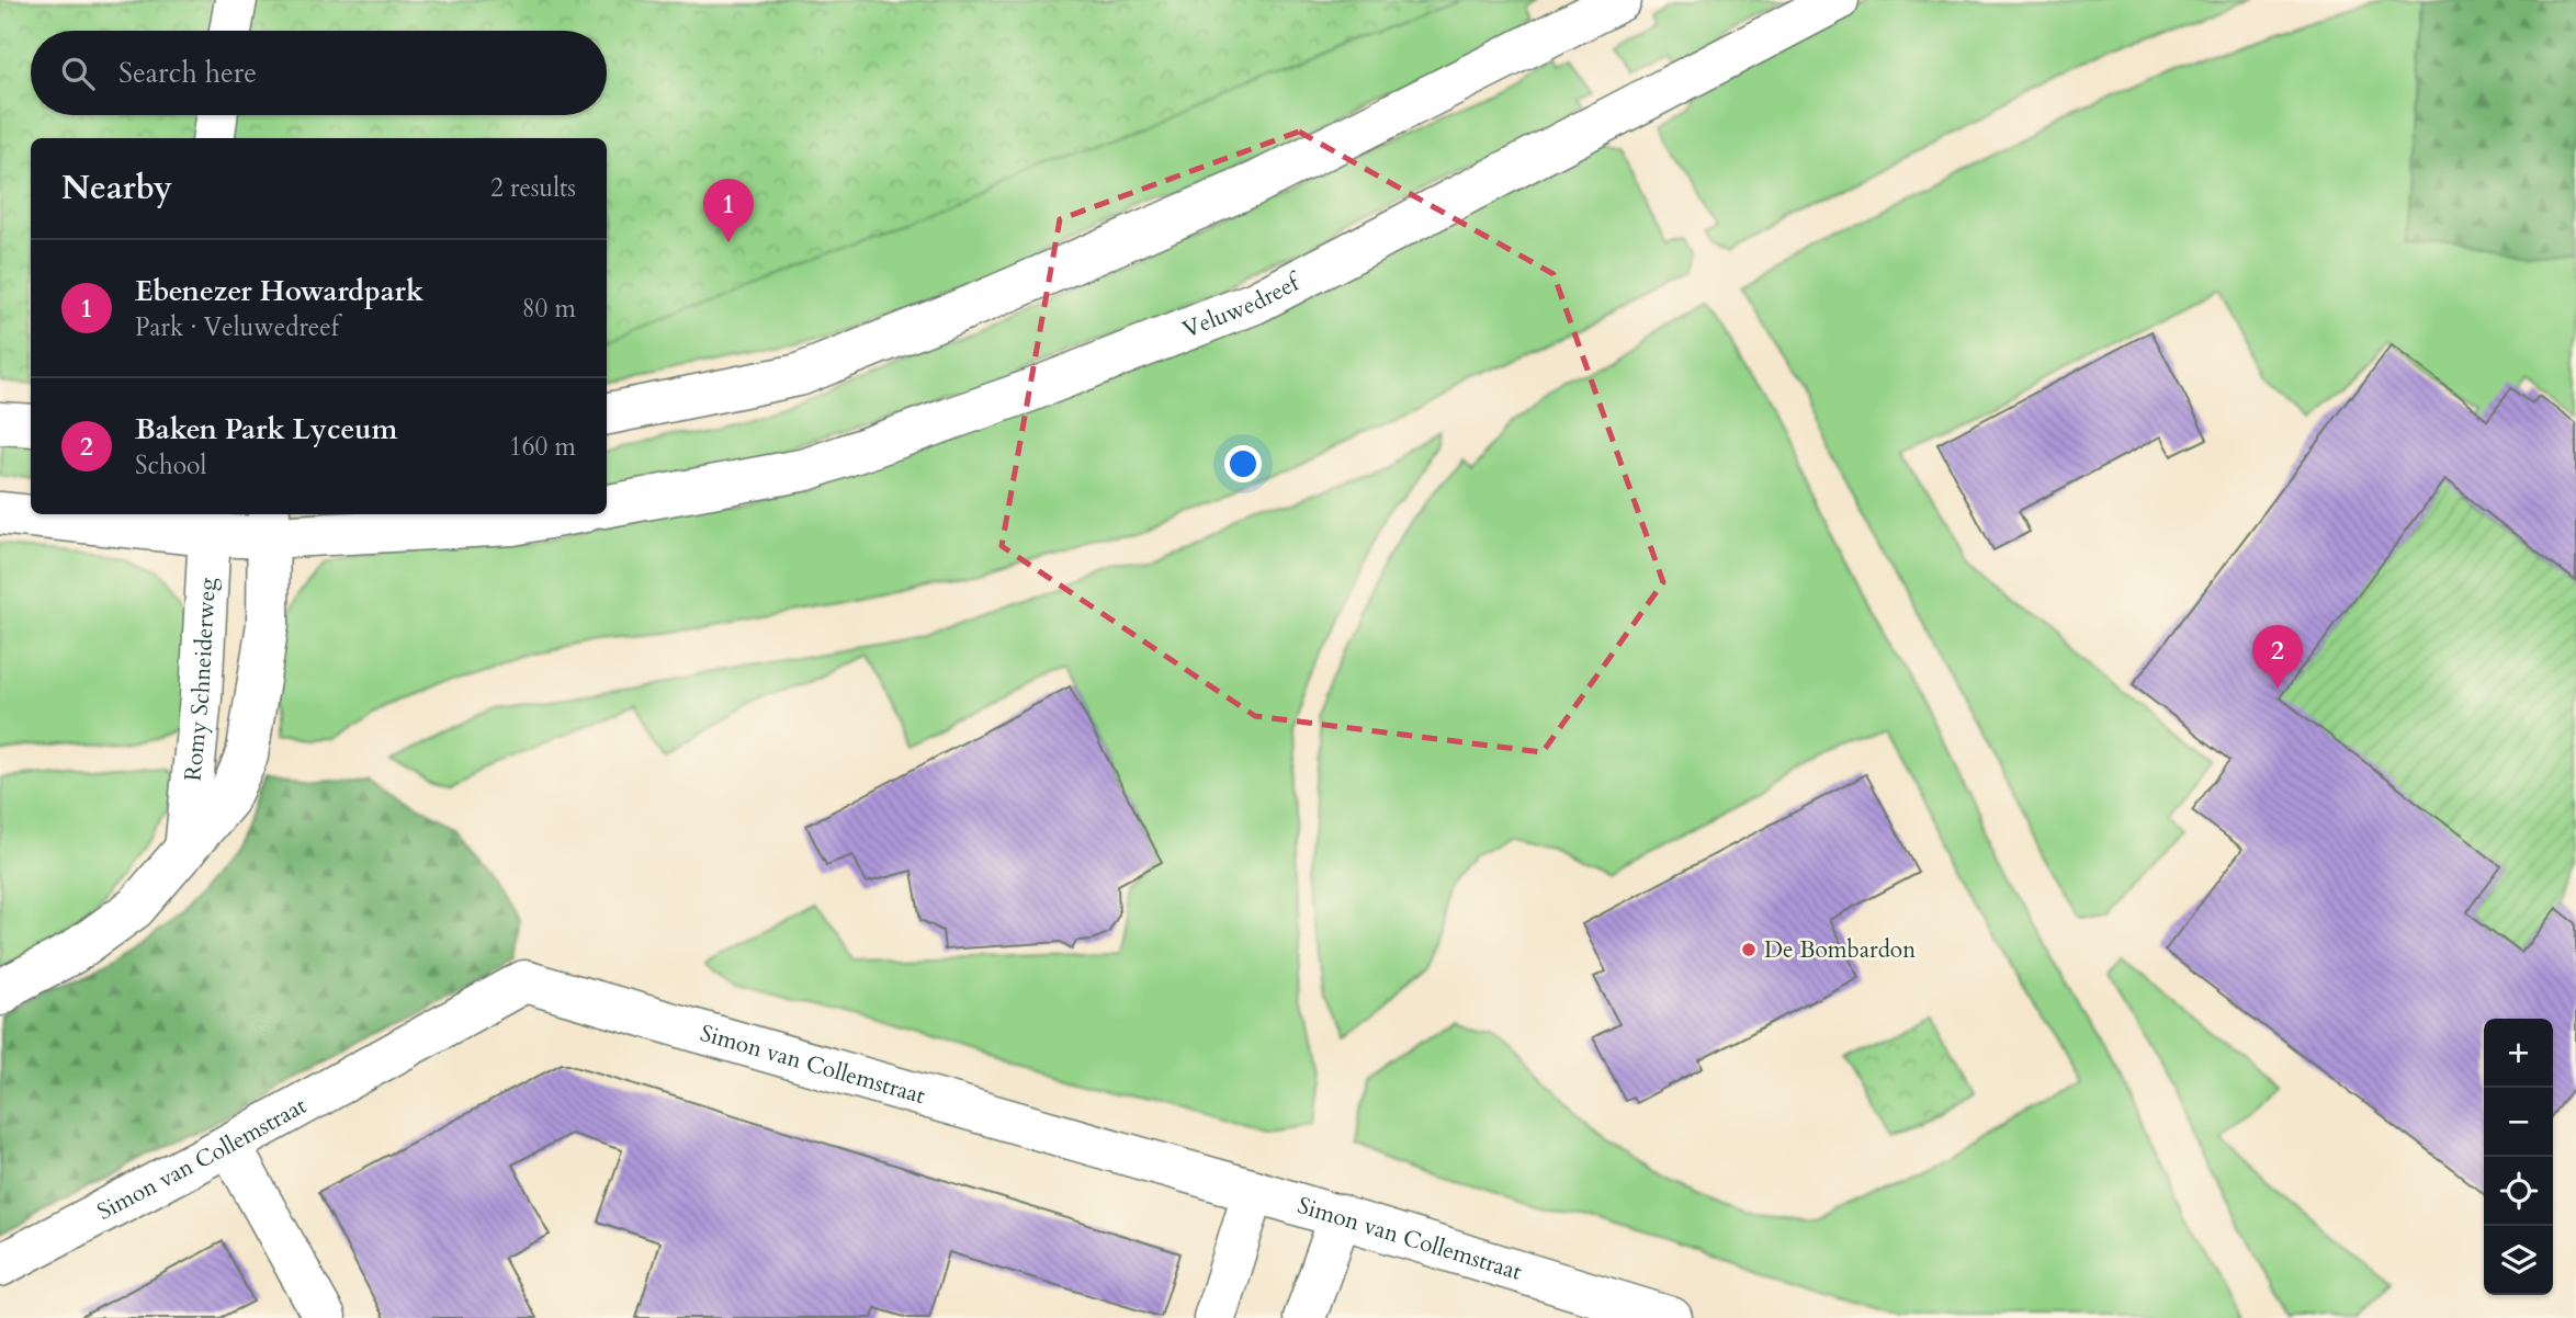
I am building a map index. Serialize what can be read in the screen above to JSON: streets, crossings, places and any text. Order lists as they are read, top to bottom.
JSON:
{
  "streets": {
    "street": ["Veluwedreef", "Romy Schneiderweg", "Simon van Collemstraat"]
  },
  "places": ["De Bombardon"],
  "page": {
    "search": "Search here",
    "heading": ["Nearby", "2 results"],
    "pins": ["1", "2"],
    "list": [
      {
        "mark": "1",
        "name": "Ebenezer Howardpark",
        "note": "Park · Veluwedreef",
        "value": "80 m"
      },
      {
        "mark": "2",
        "name": "Baken Park Lyceum",
        "note": "School",
        "value": "160 m"
      }
    ],
    "map_buttons": ["+", "−"]
  }
}
